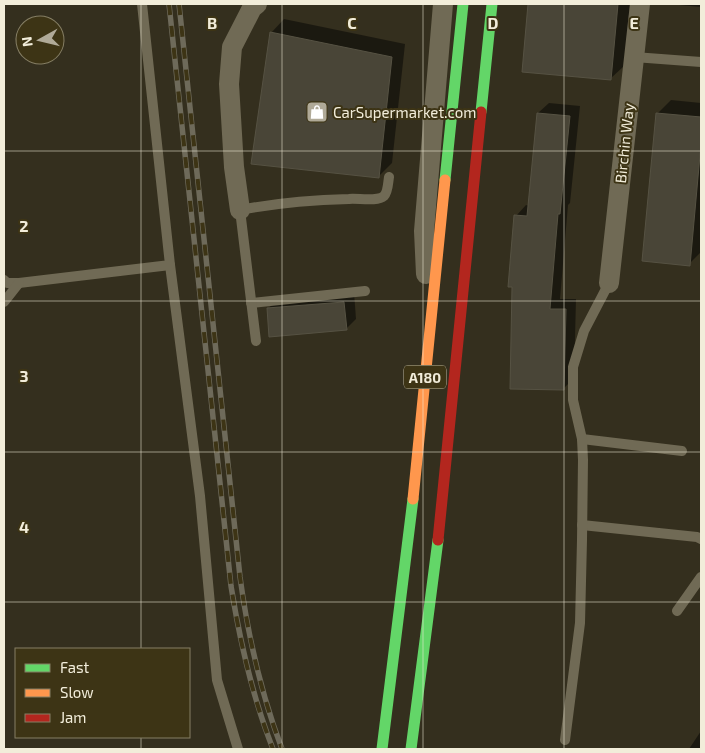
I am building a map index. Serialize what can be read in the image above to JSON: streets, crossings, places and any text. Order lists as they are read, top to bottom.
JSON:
{
  "streets": {
    "highway": ["A180"],
    "street": ["Birchin Way"]
  },
  "places": {
    "shop": ["CarSupermarket.com"]
  },
  "legend": ["Fast", "Slow", "Jam"],
  "north": "left",
  "grid": {
    "columns": [
      "B",
      "C",
      "D",
      "E"
    ],
    "rows": ["2", "3", "4"]
  }
}
